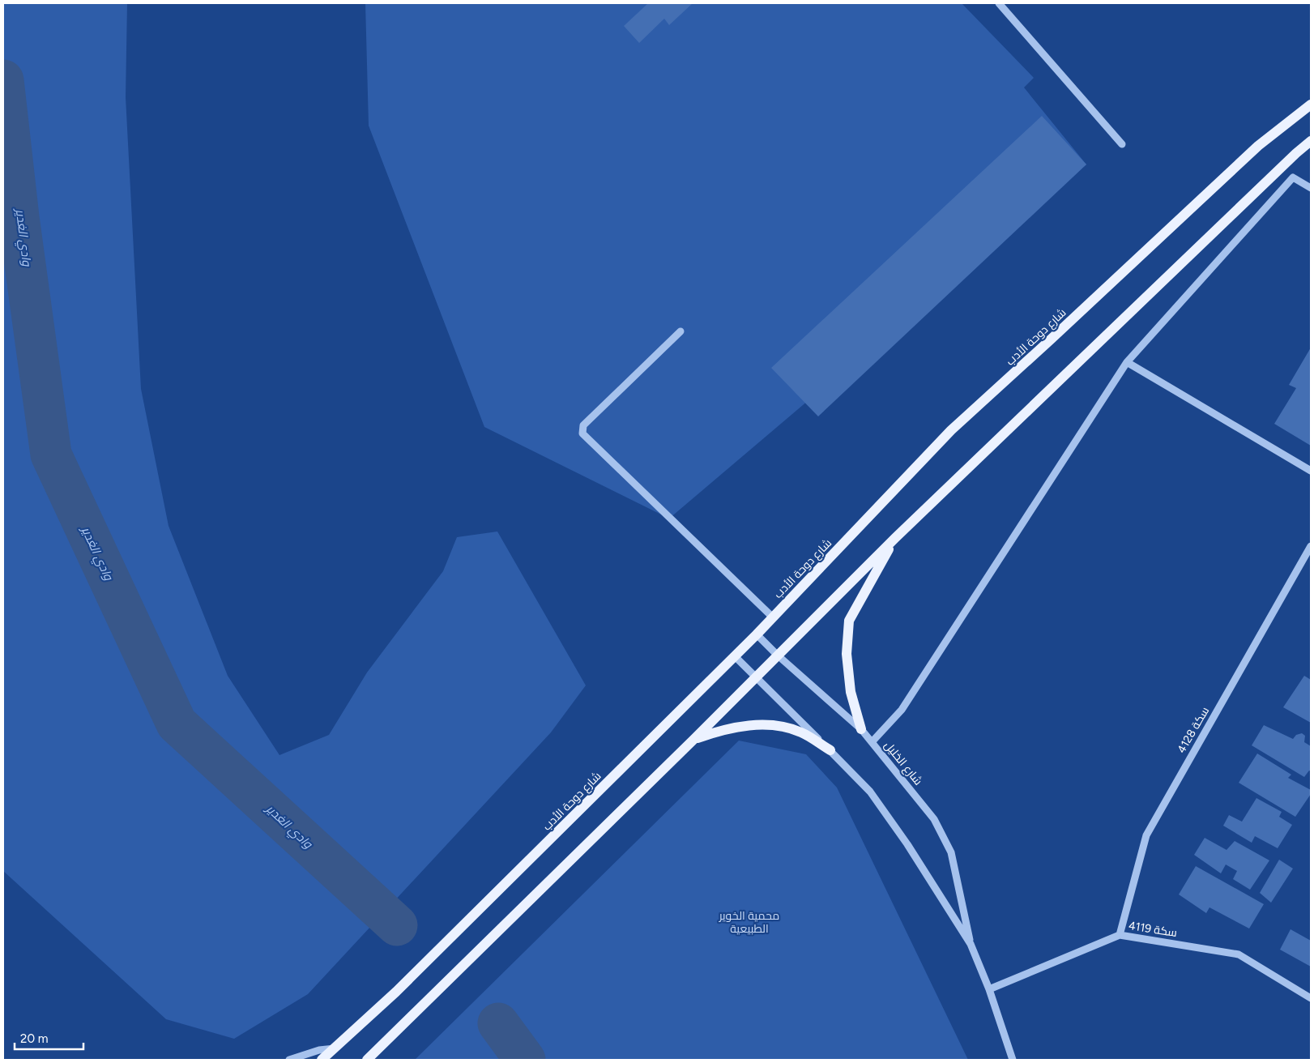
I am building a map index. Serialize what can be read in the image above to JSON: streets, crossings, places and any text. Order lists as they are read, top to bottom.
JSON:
{
  "streets": {
    "main road": ["شارع دوحة الأدب"],
    "street": ["سكة 4128", "شارع الخليل", "سكة 4119"]
  },
  "crossings": [
    ["شارع دوحة الأدب", "شارع الخليل"],
    ["سكة 4128", "سكة 4119"],
    ["شارع الخليل", "سكة 4119"]
  ],
  "water": ["وادي الغدير"],
  "parks": ["محمية الخوير الطبيعية"],
  "scale_bar": "20 m"
}
